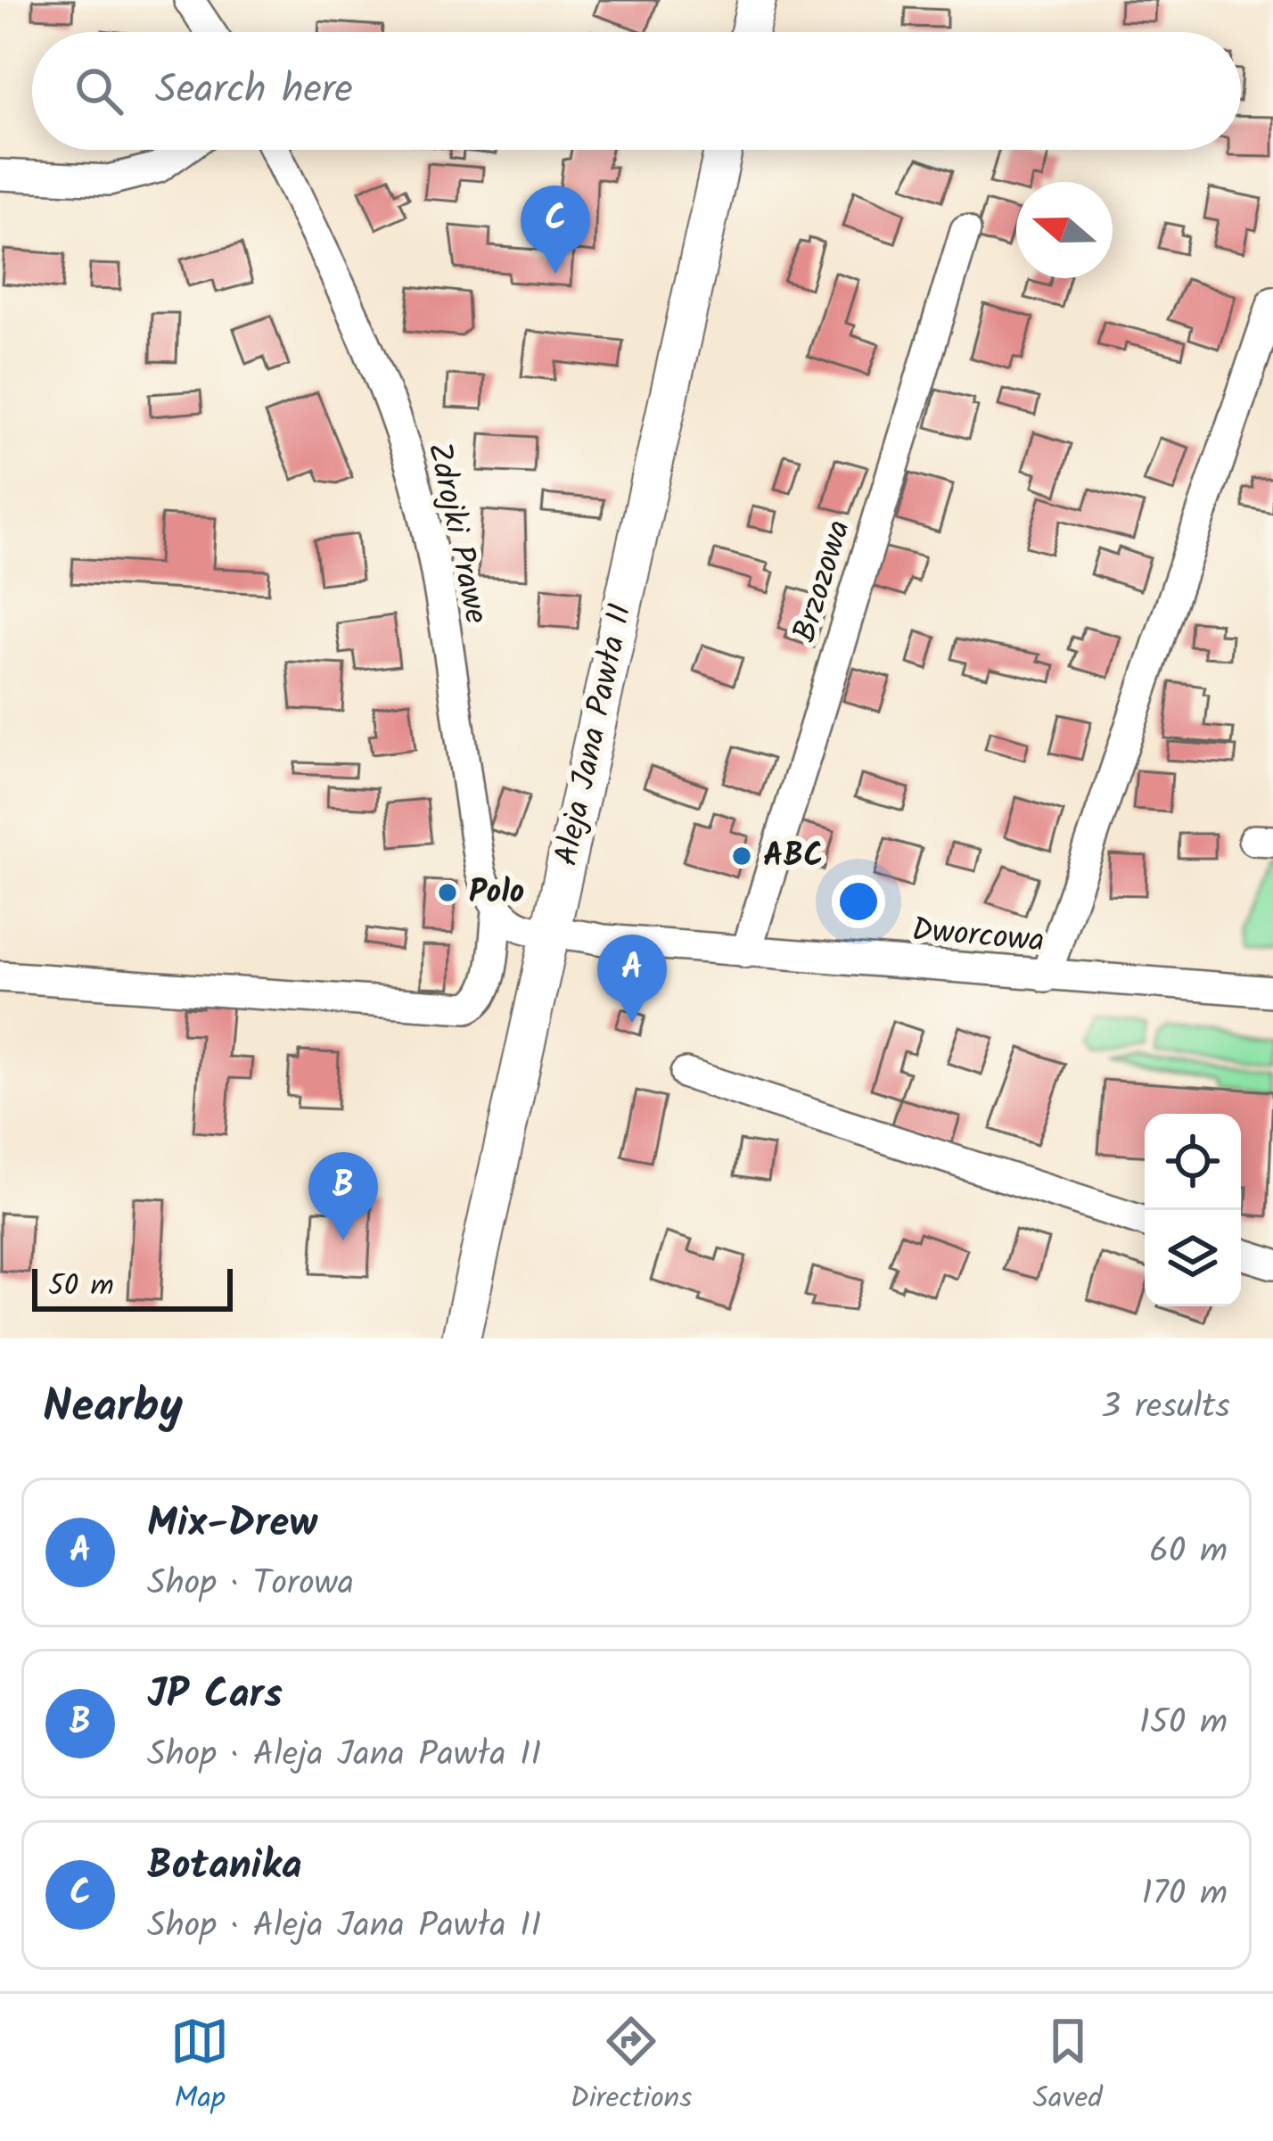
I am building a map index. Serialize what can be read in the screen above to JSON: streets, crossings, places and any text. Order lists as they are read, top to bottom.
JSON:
{
  "streets": {
    "main road": ["Aleja Jana Pawła II"],
    "street": ["Zdrojki Prawe", "Brzozowa", "Dworcowa"]
  },
  "crossings": [
    ["Brzozowa", "Dworcowa"],
    ["Aleja Jana Pawła II", "Dworcowa"]
  ],
  "places": ["ABC", "Polo"],
  "scale_bar": "50 m",
  "north": "left",
  "page": {
    "search": "Search here",
    "pins": ["C", "A", "B"],
    "scale": "50 m",
    "heading": ["Nearby", "3 results"],
    "list": [
      {
        "mark": "A",
        "name": "Mix-Drew",
        "note": "Shop · Torowa",
        "value": "60 m"
      },
      {
        "mark": "B",
        "name": "JP Cars",
        "note": "Shop · Aleja Jana Pawła II",
        "value": "150 m"
      },
      {
        "mark": "C",
        "name": "Botanika",
        "note": "Shop · Aleja Jana Pawła II",
        "value": "170 m"
      }
    ],
    "nav": ["Map", "Directions", "Saved"]
  }
}
